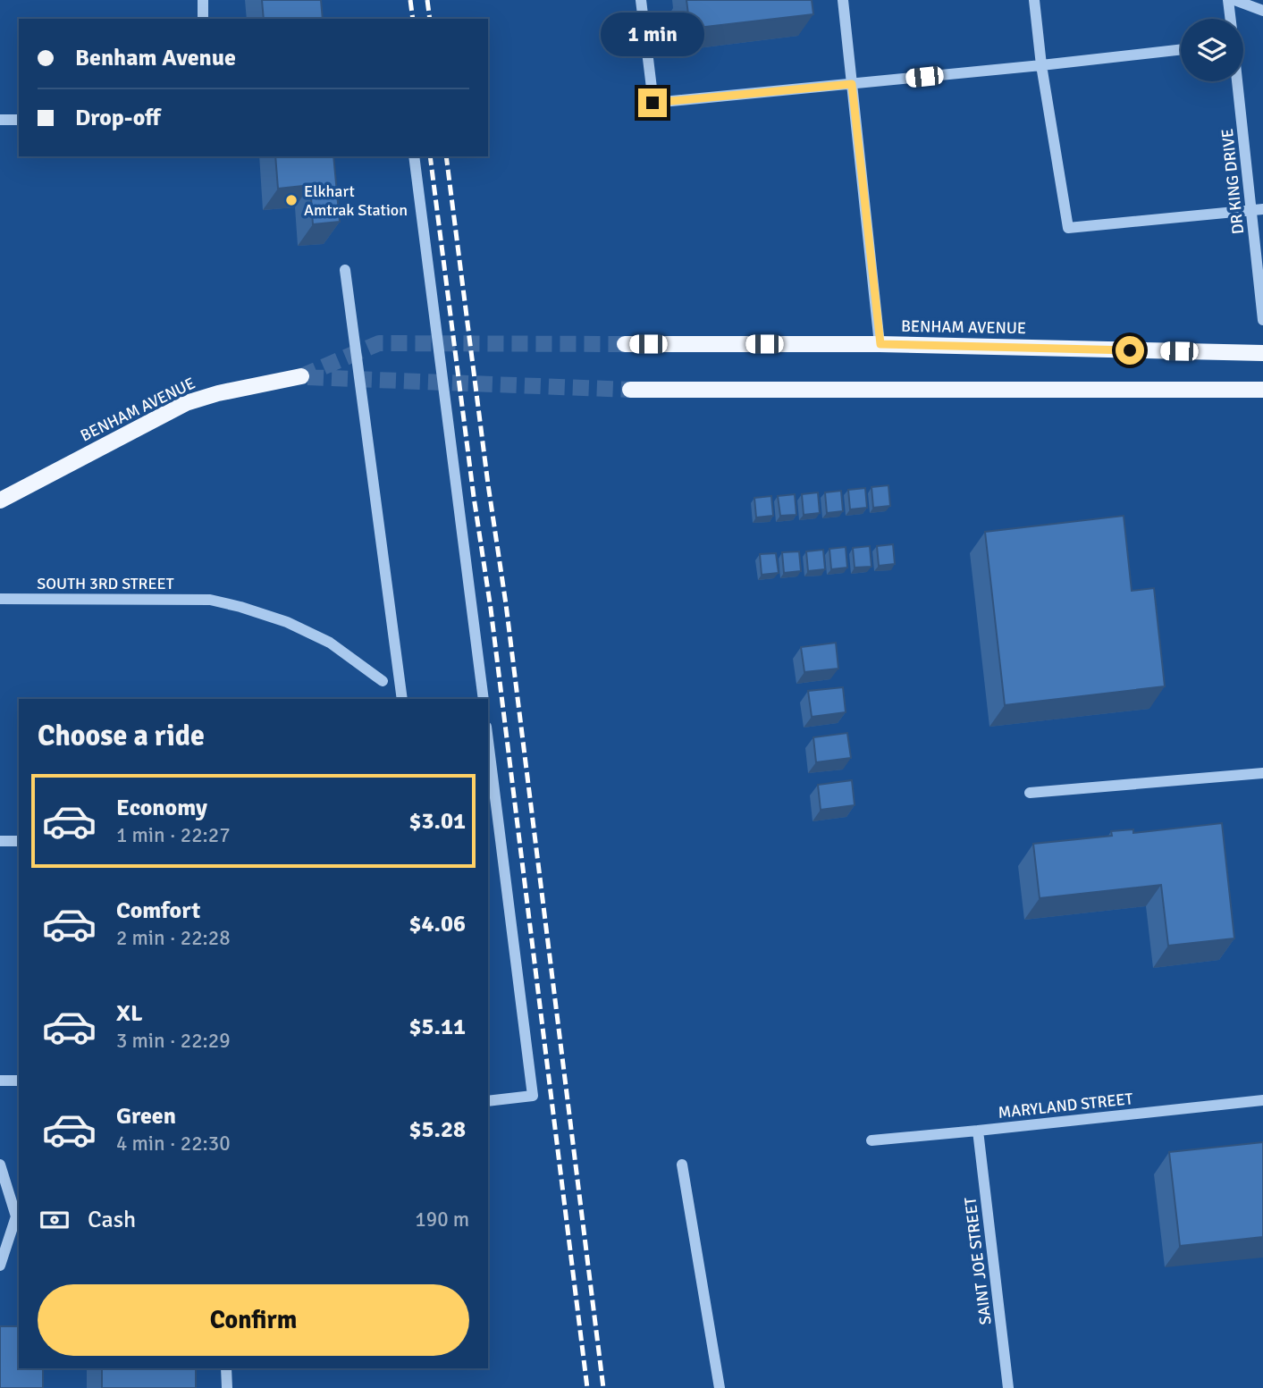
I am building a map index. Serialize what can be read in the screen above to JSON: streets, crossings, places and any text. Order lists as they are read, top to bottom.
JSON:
{
  "streets": {
    "main road": ["BENHAM AVENUE"],
    "street": [
      "DR KING DRIVE",
      "SOUTH 3RD STREET",
      "MARYLAND STREET",
      "SAINT JOE STREET"
    ]
  },
  "crossings": [
    ["MARYLAND STREET", "SAINT JOE STREET"]
  ],
  "places": ["Elkhart Amtrak Station"],
  "page": {
    "bubble": "1 min",
    "banner": ["Benham Avenue", "Drop-off"],
    "heading": "Choose a ride",
    "list": [
      {
        "name": "Economy",
        "note": "1 min · 22:27",
        "value": "$3.01"
      },
      {
        "name": "Comfort",
        "note": "2 min · 22:28",
        "value": "$4.06"
      },
      {
        "name": "XL",
        "note": "3 min · 22:29",
        "value": "$5.11"
      },
      {
        "name": "Green",
        "note": "4 min · 22:30",
        "value": "$5.28"
      }
    ],
    "pay": ["Cash", "190 m"],
    "buttons": "Confirm"
  }
}
